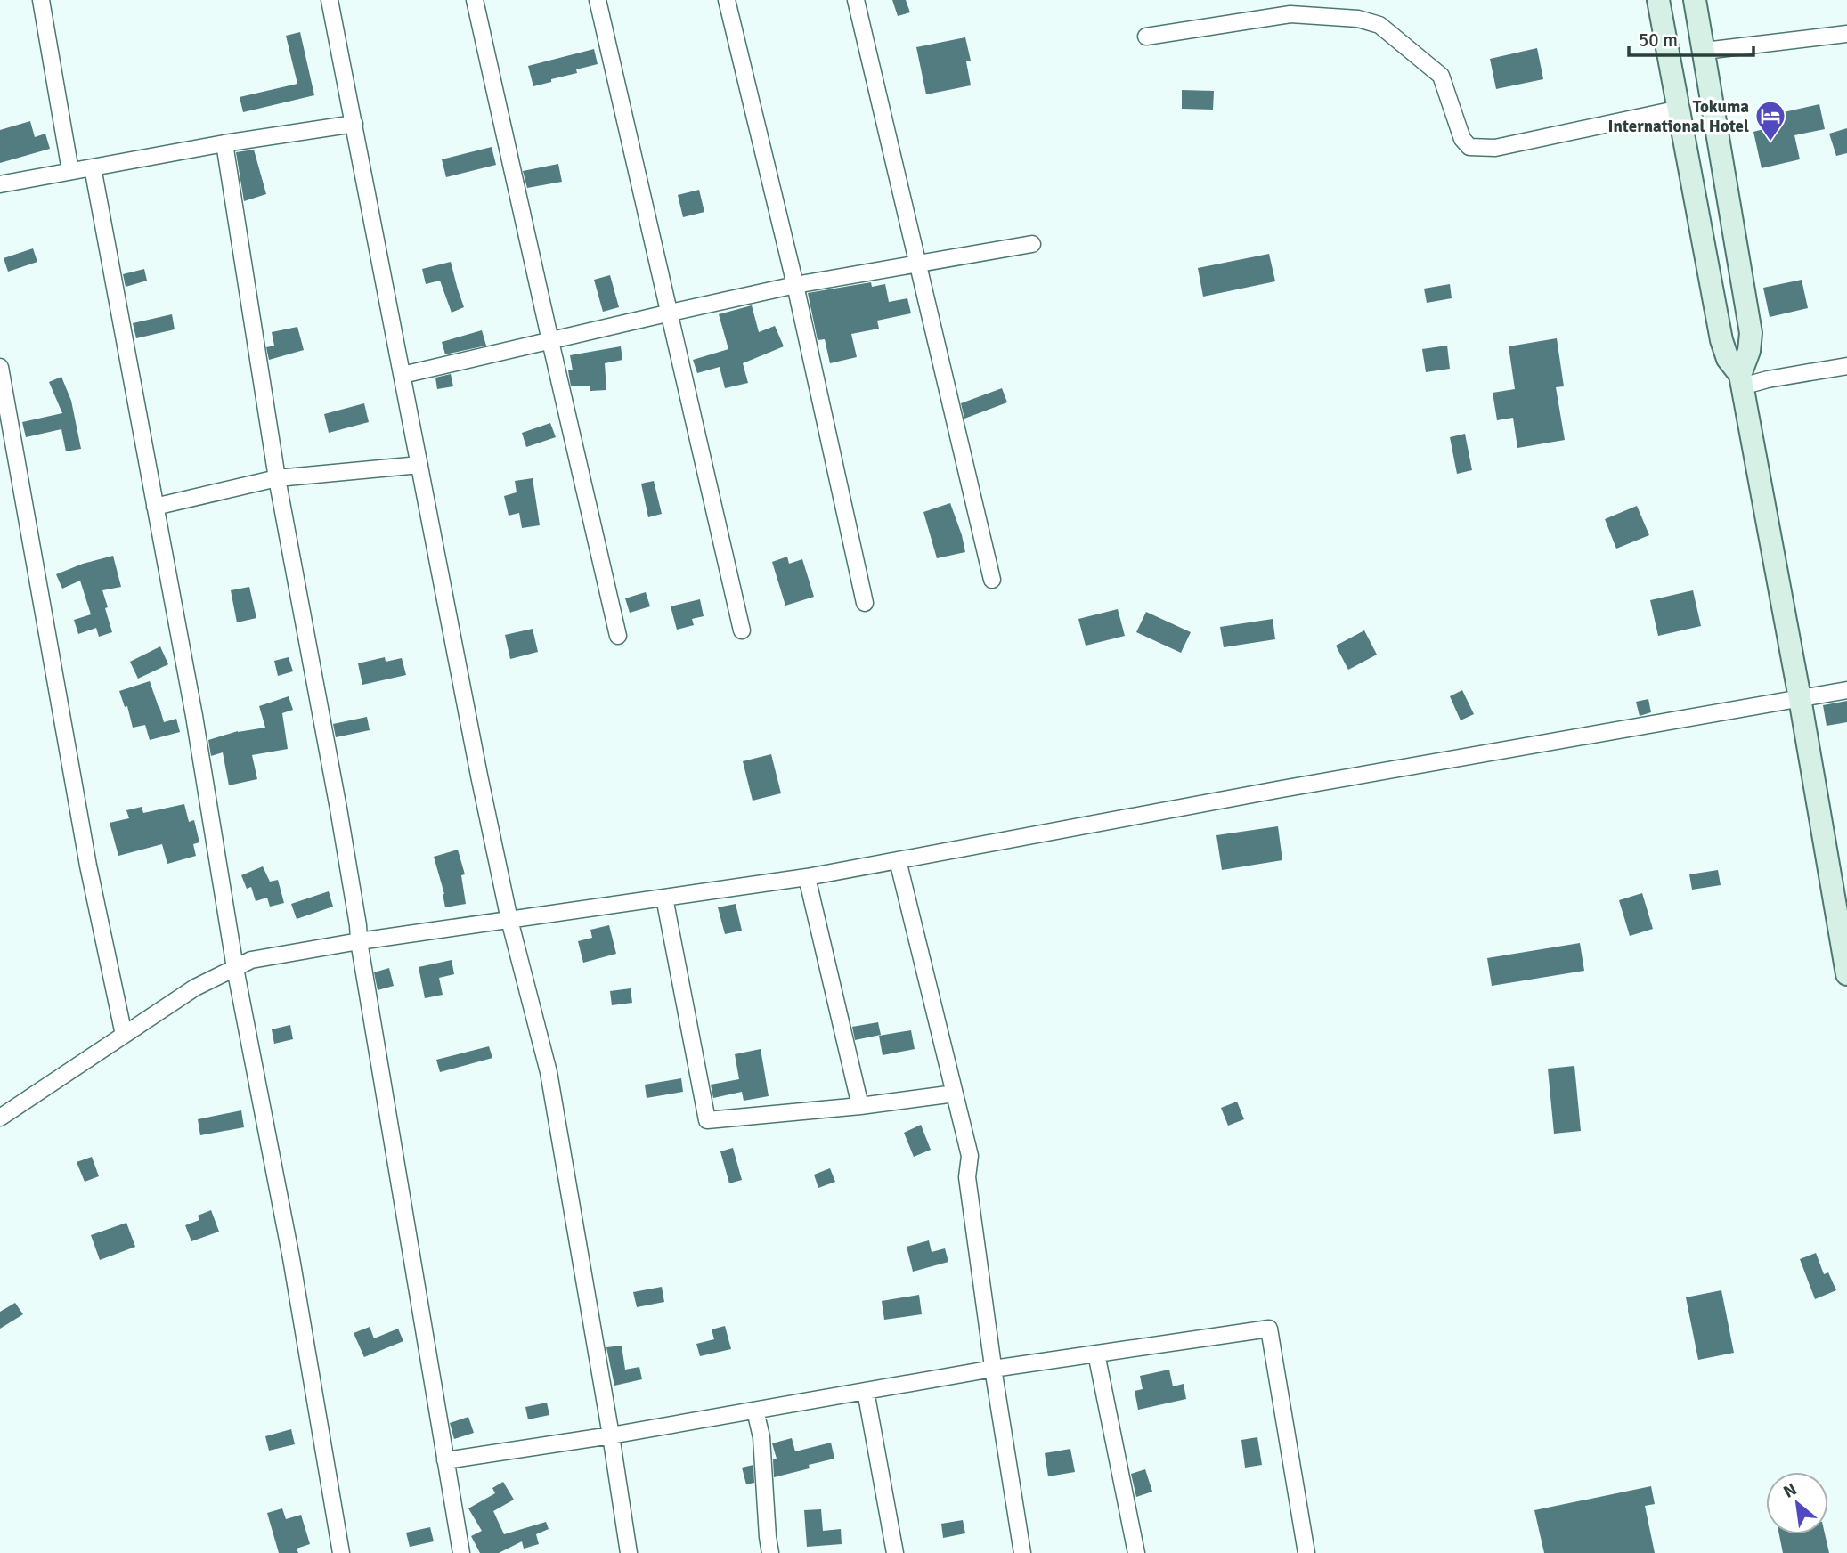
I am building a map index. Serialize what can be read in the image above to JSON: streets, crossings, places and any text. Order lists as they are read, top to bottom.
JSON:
{
  "places": {
    "hotel": ["Tokuma International Hotel"]
  },
  "scale_bar": "50 m",
  "north": "top left"
}
